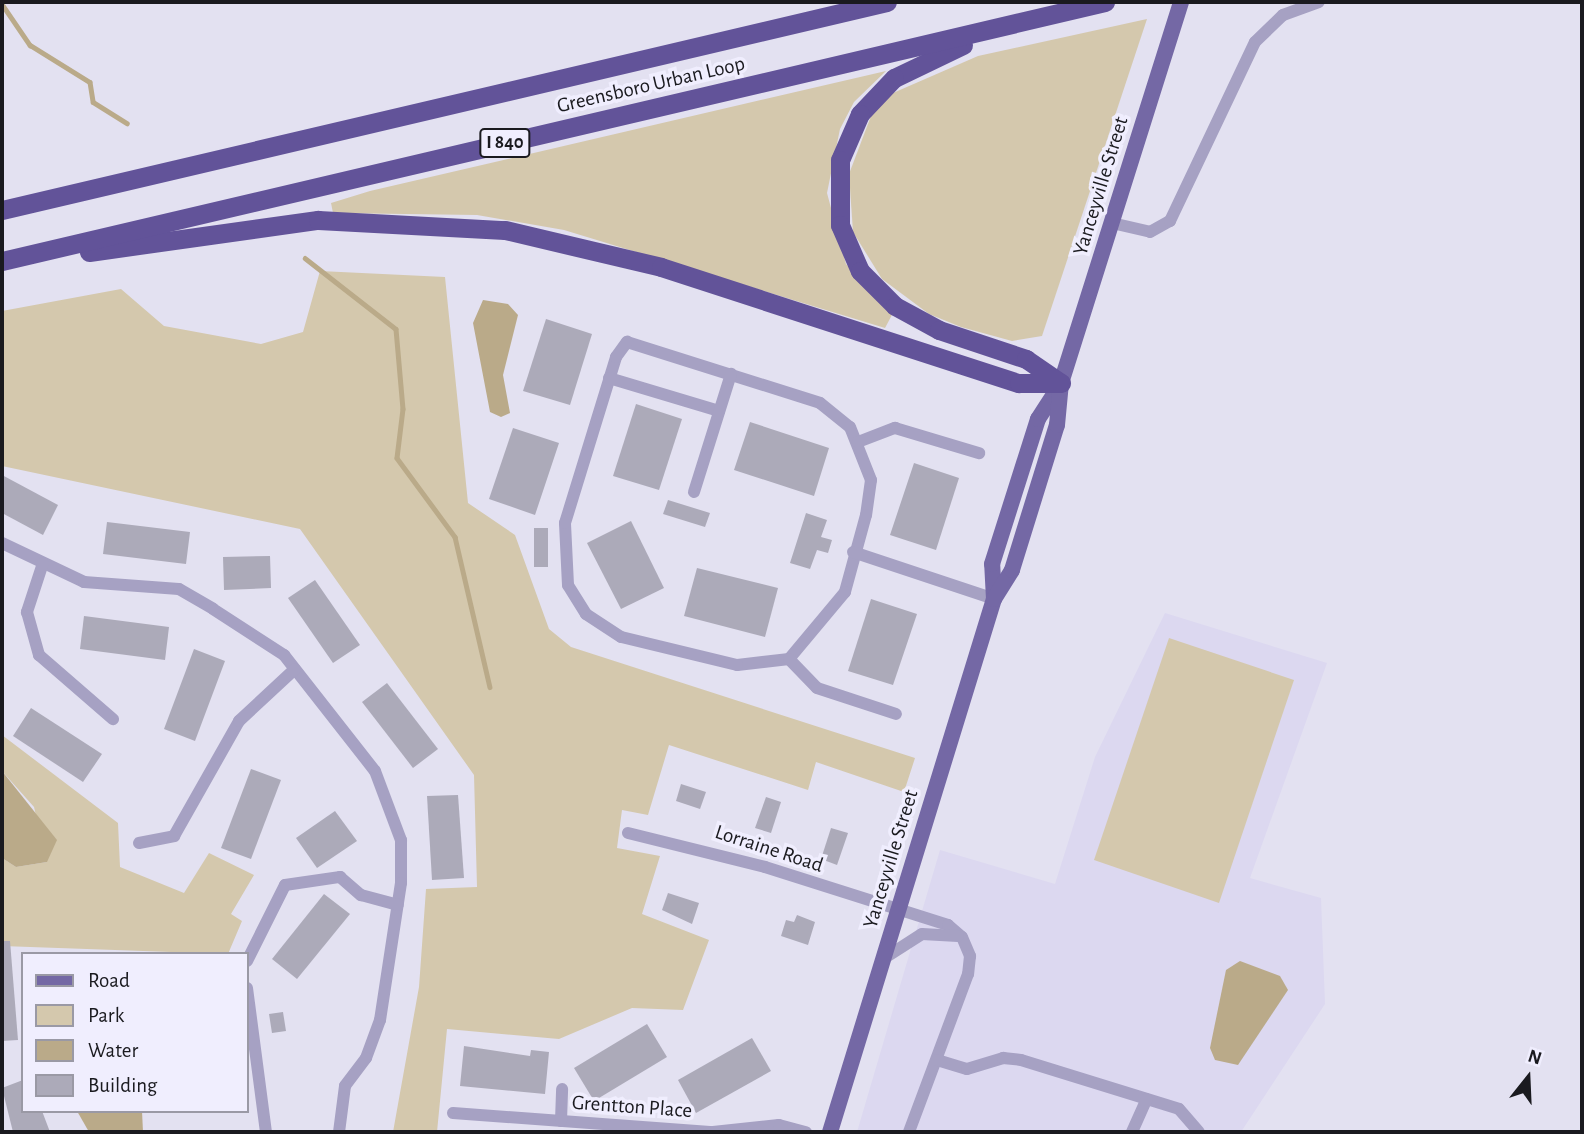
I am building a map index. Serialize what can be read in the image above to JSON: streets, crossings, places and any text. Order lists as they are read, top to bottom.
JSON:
{
  "streets": {
    "highway": ["Greensboro Urban Loop", "I 840"],
    "main road": ["Yanceyville Street"],
    "street": ["Lorraine Road", "Grentton Place"]
  },
  "crossings": [
    ["Yanceyville Street", "Lorraine Road"]
  ],
  "legend": [
    "Road",
    "Park",
    "Water",
    "Building"
  ],
  "north": "top"
}
